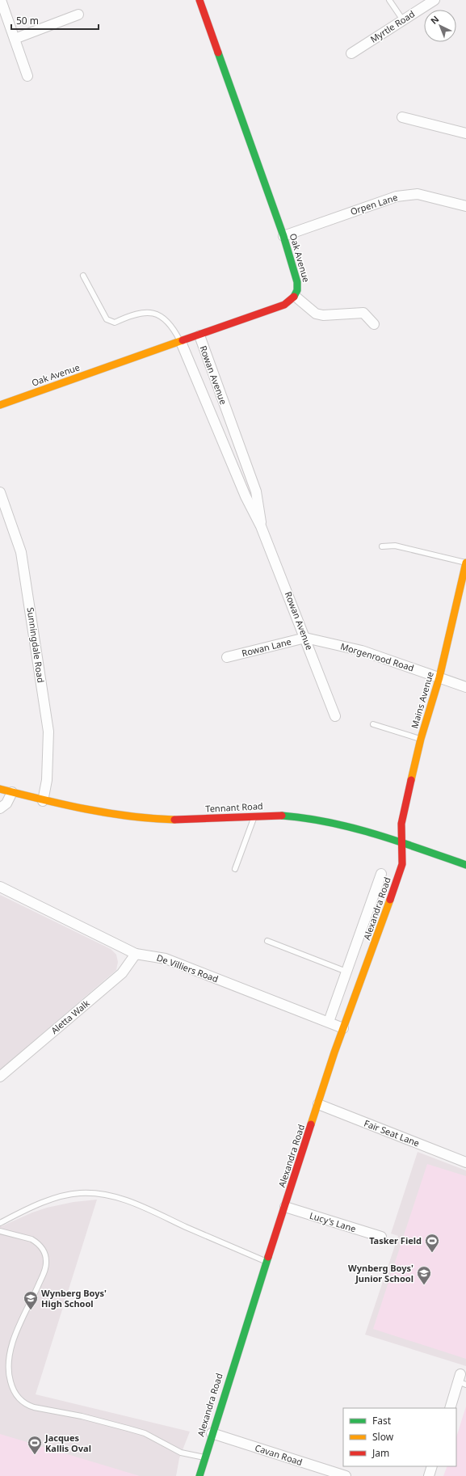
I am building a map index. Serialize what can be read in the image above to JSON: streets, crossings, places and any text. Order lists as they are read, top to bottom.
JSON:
{
  "streets": {
    "street": [
      "Myrtle Road",
      "Orpen Lane",
      "Oak Avenue",
      "Rowan Avenue",
      "Sunningdale Road",
      "Rowan Lane",
      "Morgenrood Road",
      "Mains Avenue",
      "Tennant Road",
      "Alexandra Road",
      "De Villiers Road",
      "Aletta Walk",
      "Fair Seat Lane",
      "Lucy's Lane",
      "Cavan Road"
    ]
  },
  "crossings": [
    ["Orpen Lane", "Oak Avenue"],
    ["Oak Avenue", "Rowan Avenue"],
    ["Rowan Avenue", "Rowan Lane"],
    ["Rowan Avenue", "Morgenrood Road"],
    ["Sunningdale Road", "Tennant Road"],
    ["Rowan Lane", "Morgenrood Road"],
    ["Morgenrood Road", "Mains Avenue"],
    ["Mains Avenue", "Tennant Road"],
    ["Mains Avenue", "Alexandra Road"],
    ["Tennant Road", "Alexandra Road"],
    ["Alexandra Road", "De Villiers Road"],
    ["Alexandra Road", "Fair Seat Lane"],
    ["Alexandra Road", "Lucy's Lane"],
    ["Alexandra Road", "Cavan Road"],
    ["De Villiers Road", "Aletta Walk"]
  ],
  "places": {
    "sports": ["Tasker Field", "Jacques Kallis Oval"],
    "school or university": ["Wynberg Boys' Junior School", "Wynberg Boys' High School"]
  },
  "legend": ["Fast", "Slow", "Jam"],
  "scale_bar": "50 m",
  "north": "top left"
}
